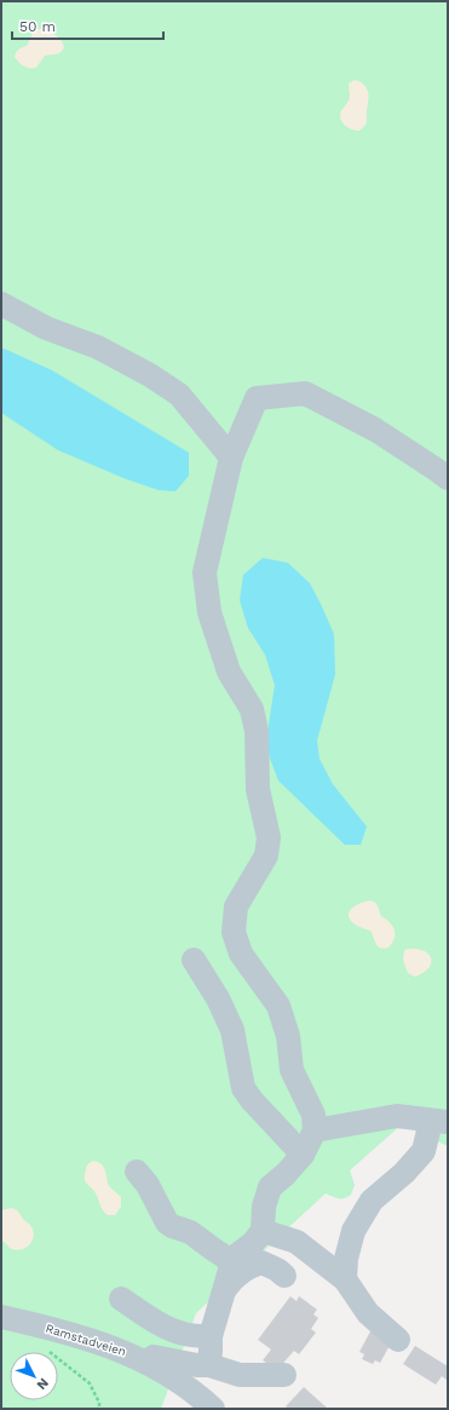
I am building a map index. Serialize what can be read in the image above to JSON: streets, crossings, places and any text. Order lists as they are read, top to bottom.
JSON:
{
  "streets": {
    "street": ["Ramstadveien"]
  },
  "scale_bar": "50 m",
  "north": "bottom right"
}
